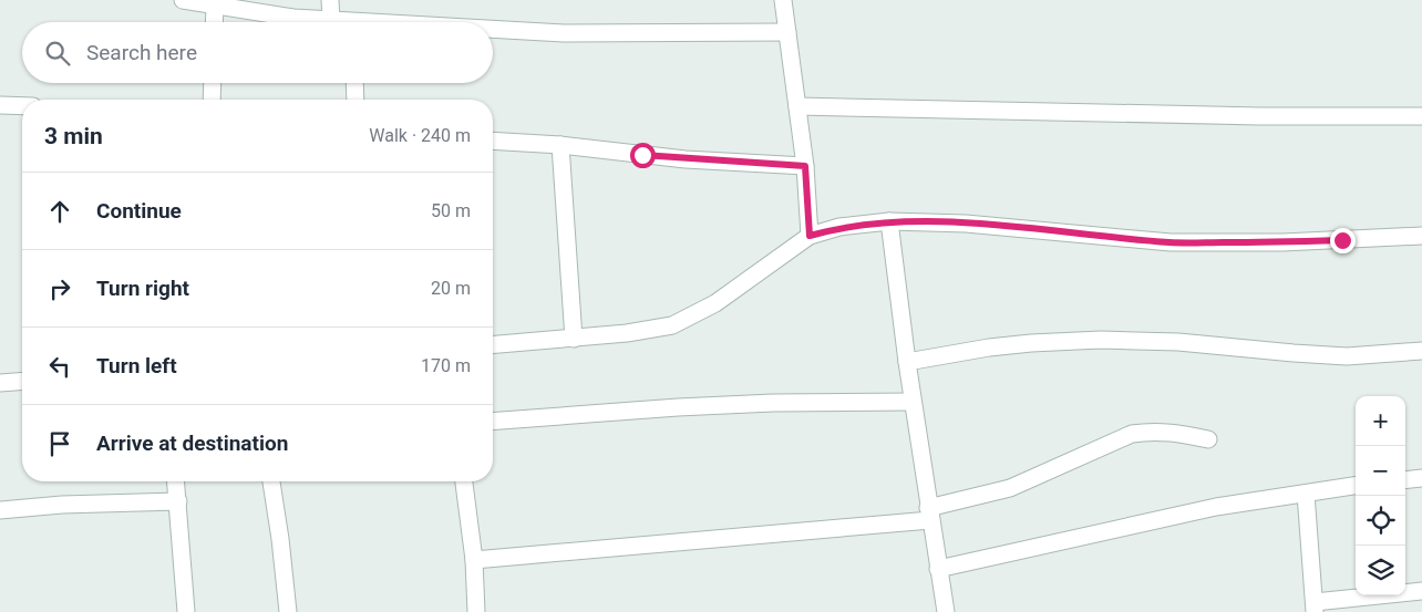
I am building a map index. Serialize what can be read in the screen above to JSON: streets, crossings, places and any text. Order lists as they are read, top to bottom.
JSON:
{
  "page": {
    "search": "Search here",
    "heading": ["3 min", "Walk · 240 m"],
    "list": [
      ["Continue", "50 m"],
      ["Turn right", "20 m"],
      ["Turn left", "170 m"],
      "Arrive at destination"
    ],
    "map_buttons": ["+", "−"]
  }
}
